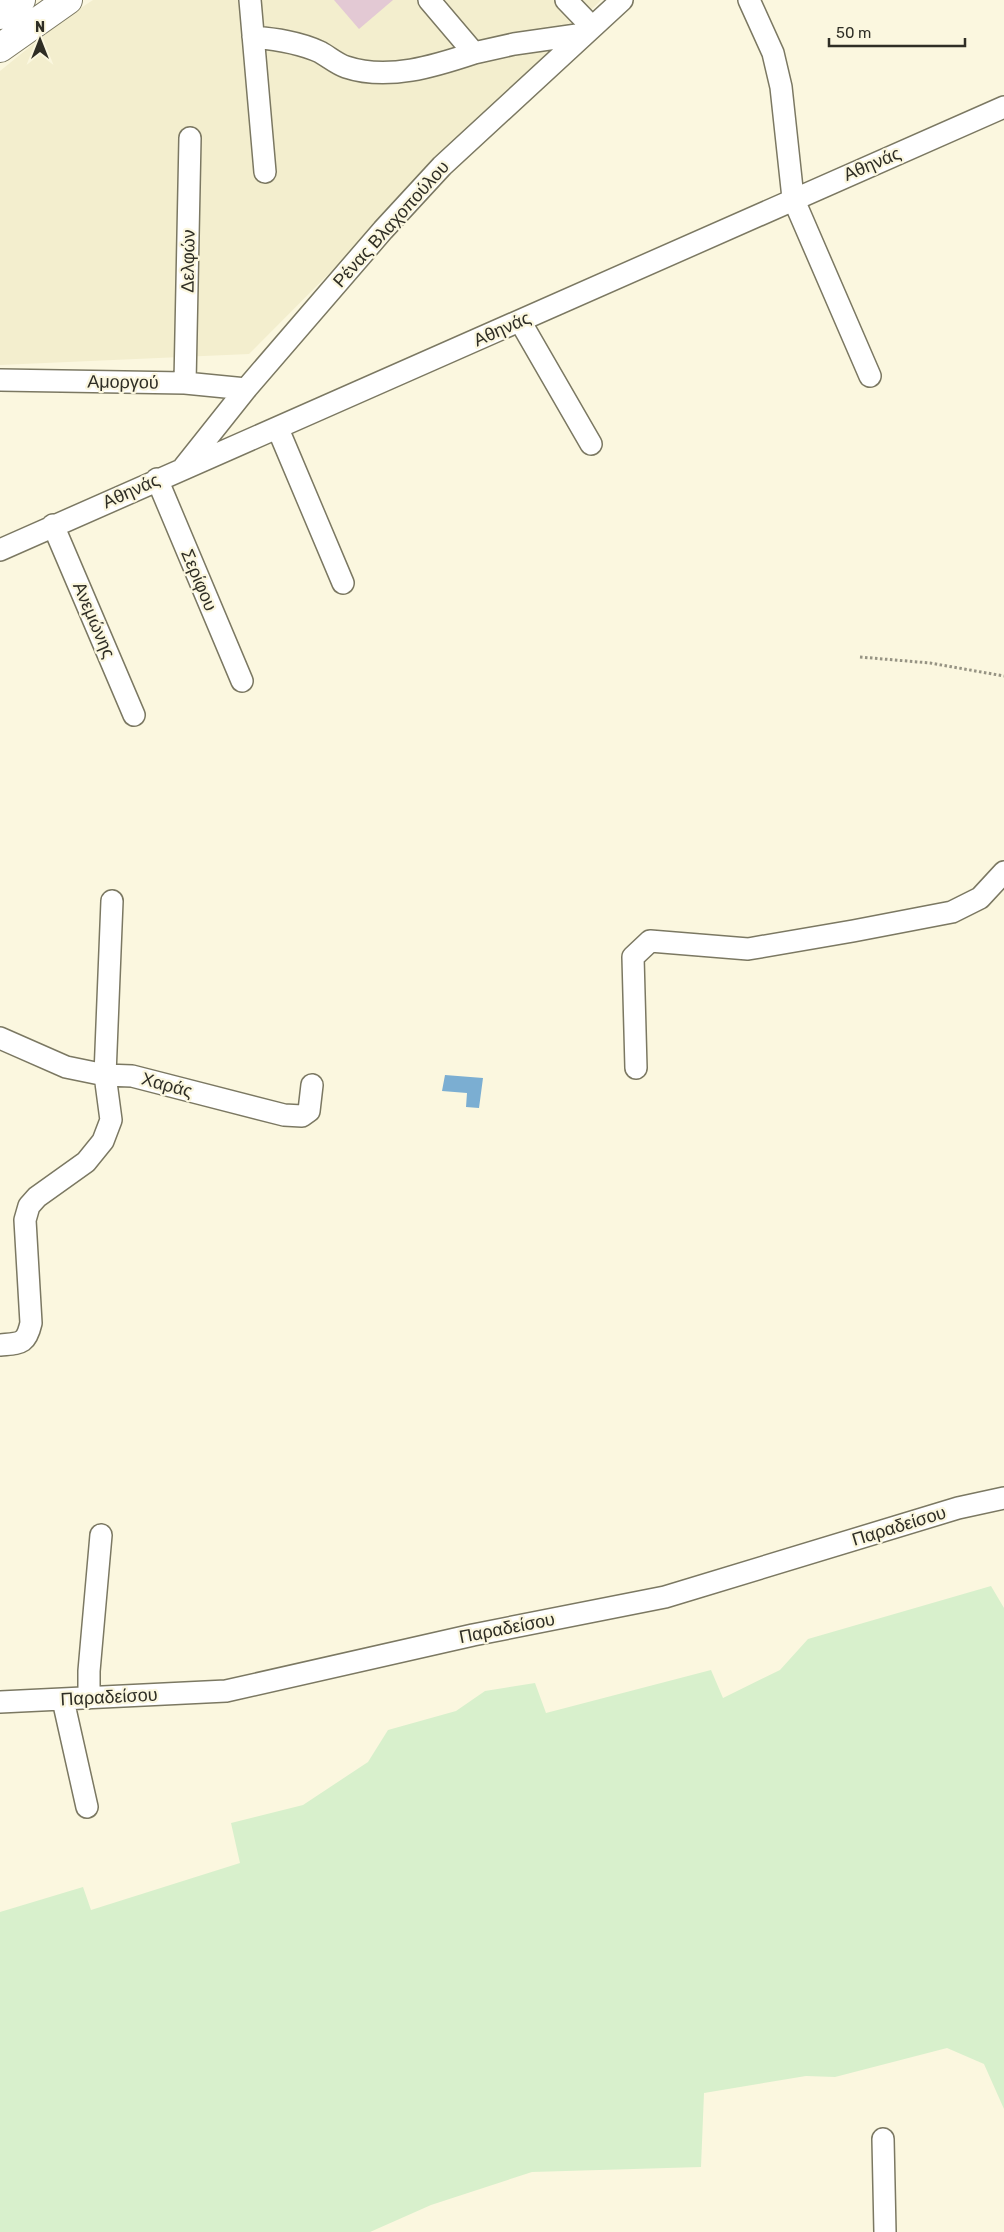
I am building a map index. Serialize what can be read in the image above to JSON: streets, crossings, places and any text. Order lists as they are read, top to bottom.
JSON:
{
  "streets": {
    "street": [
      "Αθηνάς",
      "Ρένας Βλαχοπούλου",
      "Δελφών",
      "Αμοργού",
      "Σερίφου",
      "Ανεμώνης",
      "Χαράς",
      "Παραδείσου"
    ]
  },
  "crossings": [
    ["Αθηνάς", "Ρένας Βλαχοπούλου"],
    ["Αθηνάς", "Σερίφου"],
    ["Αθηνάς", "Ανεμώνης"],
    ["Ρένας Βλαχοπούλου", "Αμοργού"],
    ["Δελφών", "Αμοργού"]
  ],
  "scale_bar": "50 m",
  "north": "top"
}
